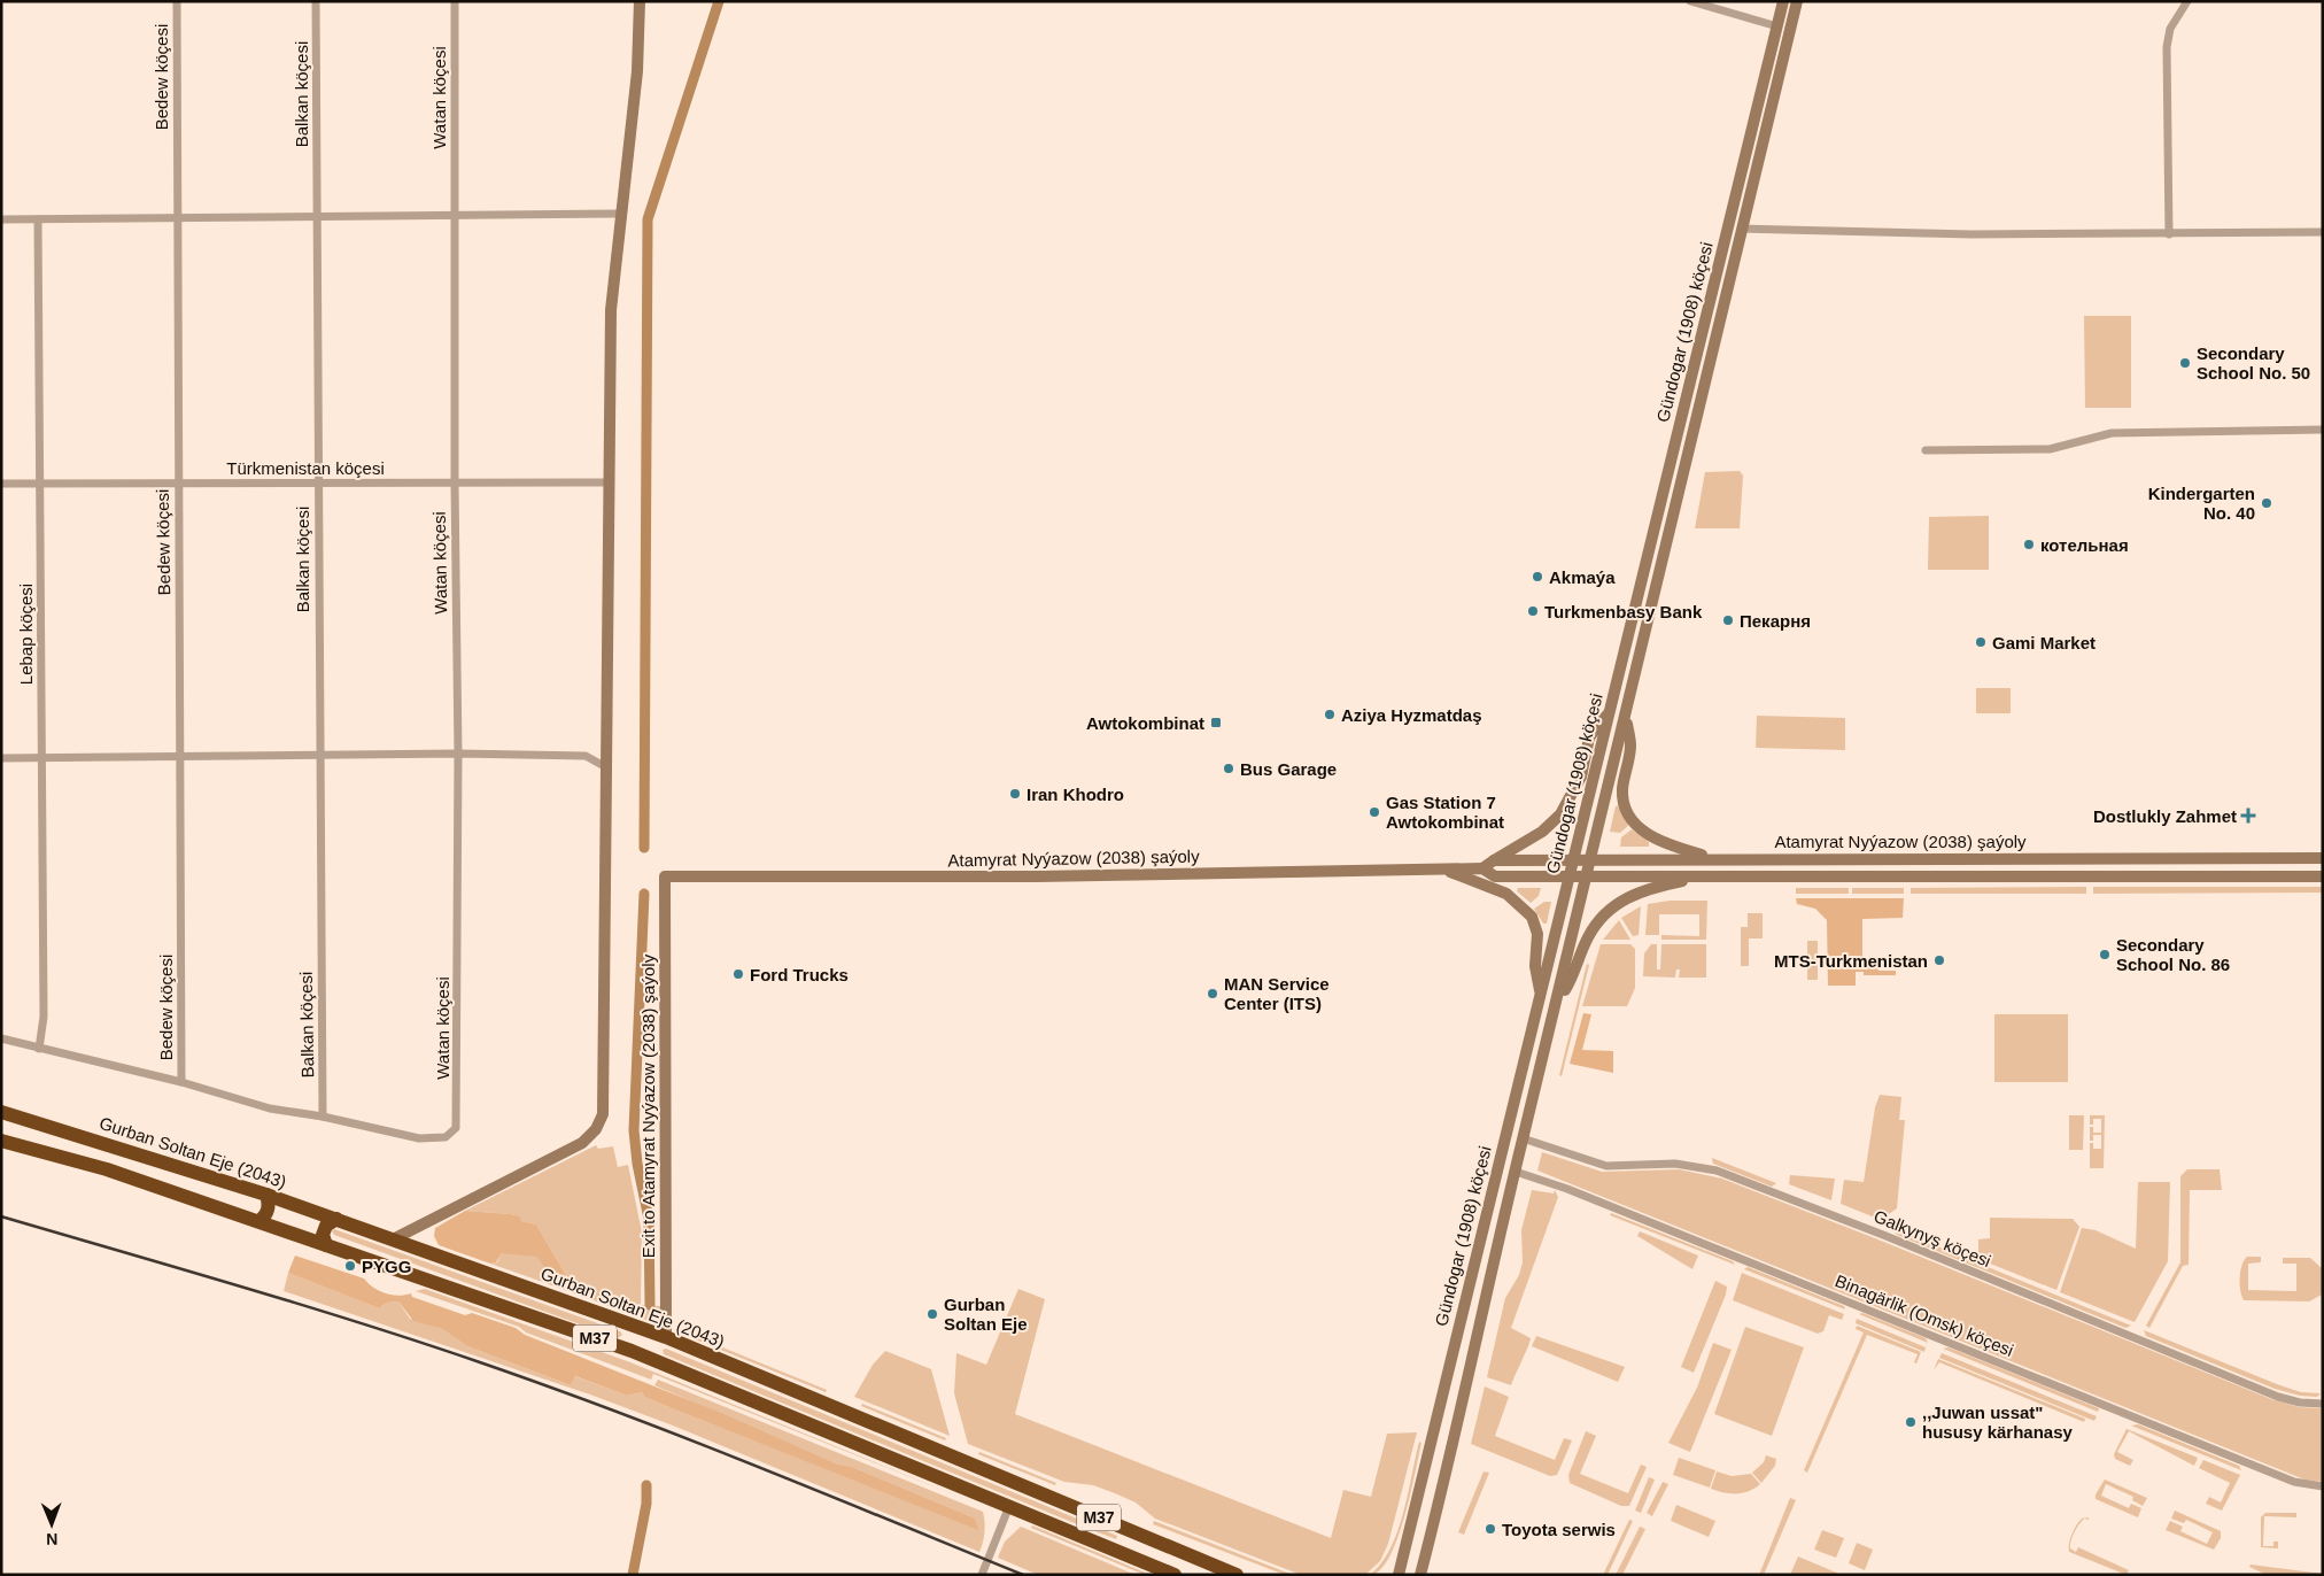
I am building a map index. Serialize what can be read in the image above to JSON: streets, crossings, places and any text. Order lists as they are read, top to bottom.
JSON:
{
  "streets": {
    "highway": ["Gurban Soltan Eje (2043)", "M37"],
    "main road": ["Gündogar (1908) köçesi", "Atamyrat Nyýazow (2038) şaýoly", "Exit to Atamyrat Nyýazow (2038) şaýoly"],
    "street": [
      "Bedew köçesi",
      "Balkan köçesi",
      "Watan köçesi",
      "Türkmenistan köçesi",
      "Lebap köçesi",
      "Galkynyş köçesi",
      "Binagärlik (Omsk) köçesi"
    ]
  },
  "crossings": [
    ["Bedew köçesi", "Türkmenistan köçesi"],
    ["Balkan köçesi", "Watan köçesi"],
    ["Balkan köçesi", "Türkmenistan köçesi"],
    ["Watan köçesi", "Türkmenistan köçesi"],
    ["Gündogar (1908) köçesi", "Atamyrat Nyýazow (2038) şaýoly"],
    ["Gündogar (1908) köçesi", "Galkynyş köçesi"],
    ["Gündogar (1908) köçesi", "Binagärlik (Omsk) köçesi"],
    ["Türkmenistan köçesi", "Lebap köçesi"],
    ["Atamyrat Nyýazow (2038) şaýoly", "Exit to Atamyrat Nyýazow (2038) şaýoly"],
    ["Exit to Atamyrat Nyýazow (2038) şaýoly", "Gurban Soltan Eje (2043)"]
  ],
  "places": {
    "other": [
      "Secondary School No. 50",
      "Kindergarten No. 40",
      "котельная",
      "Аkmaýa",
      "Turkmenbasy Bank",
      "Пекарня",
      "Gami Market",
      "Aziya Hyzmatdaş",
      "Bus Garage",
      "Iran Khodro",
      "Gas Station 7 Awtokombinat",
      "Secondary School No. 86",
      "MTS-Turkmenistan",
      "Ford Trucks",
      "MAN Service Center (ITS)",
      "PYGG",
      "Gurban Soltan Eje",
      ",,Juwan ussat\" hususy kärhanasy",
      "Toyota serwis"
    ],
    "transit": ["Awtokombinat"],
    "health": ["Dostlukly Zahmet"]
  },
  "north": "bottom"
}
